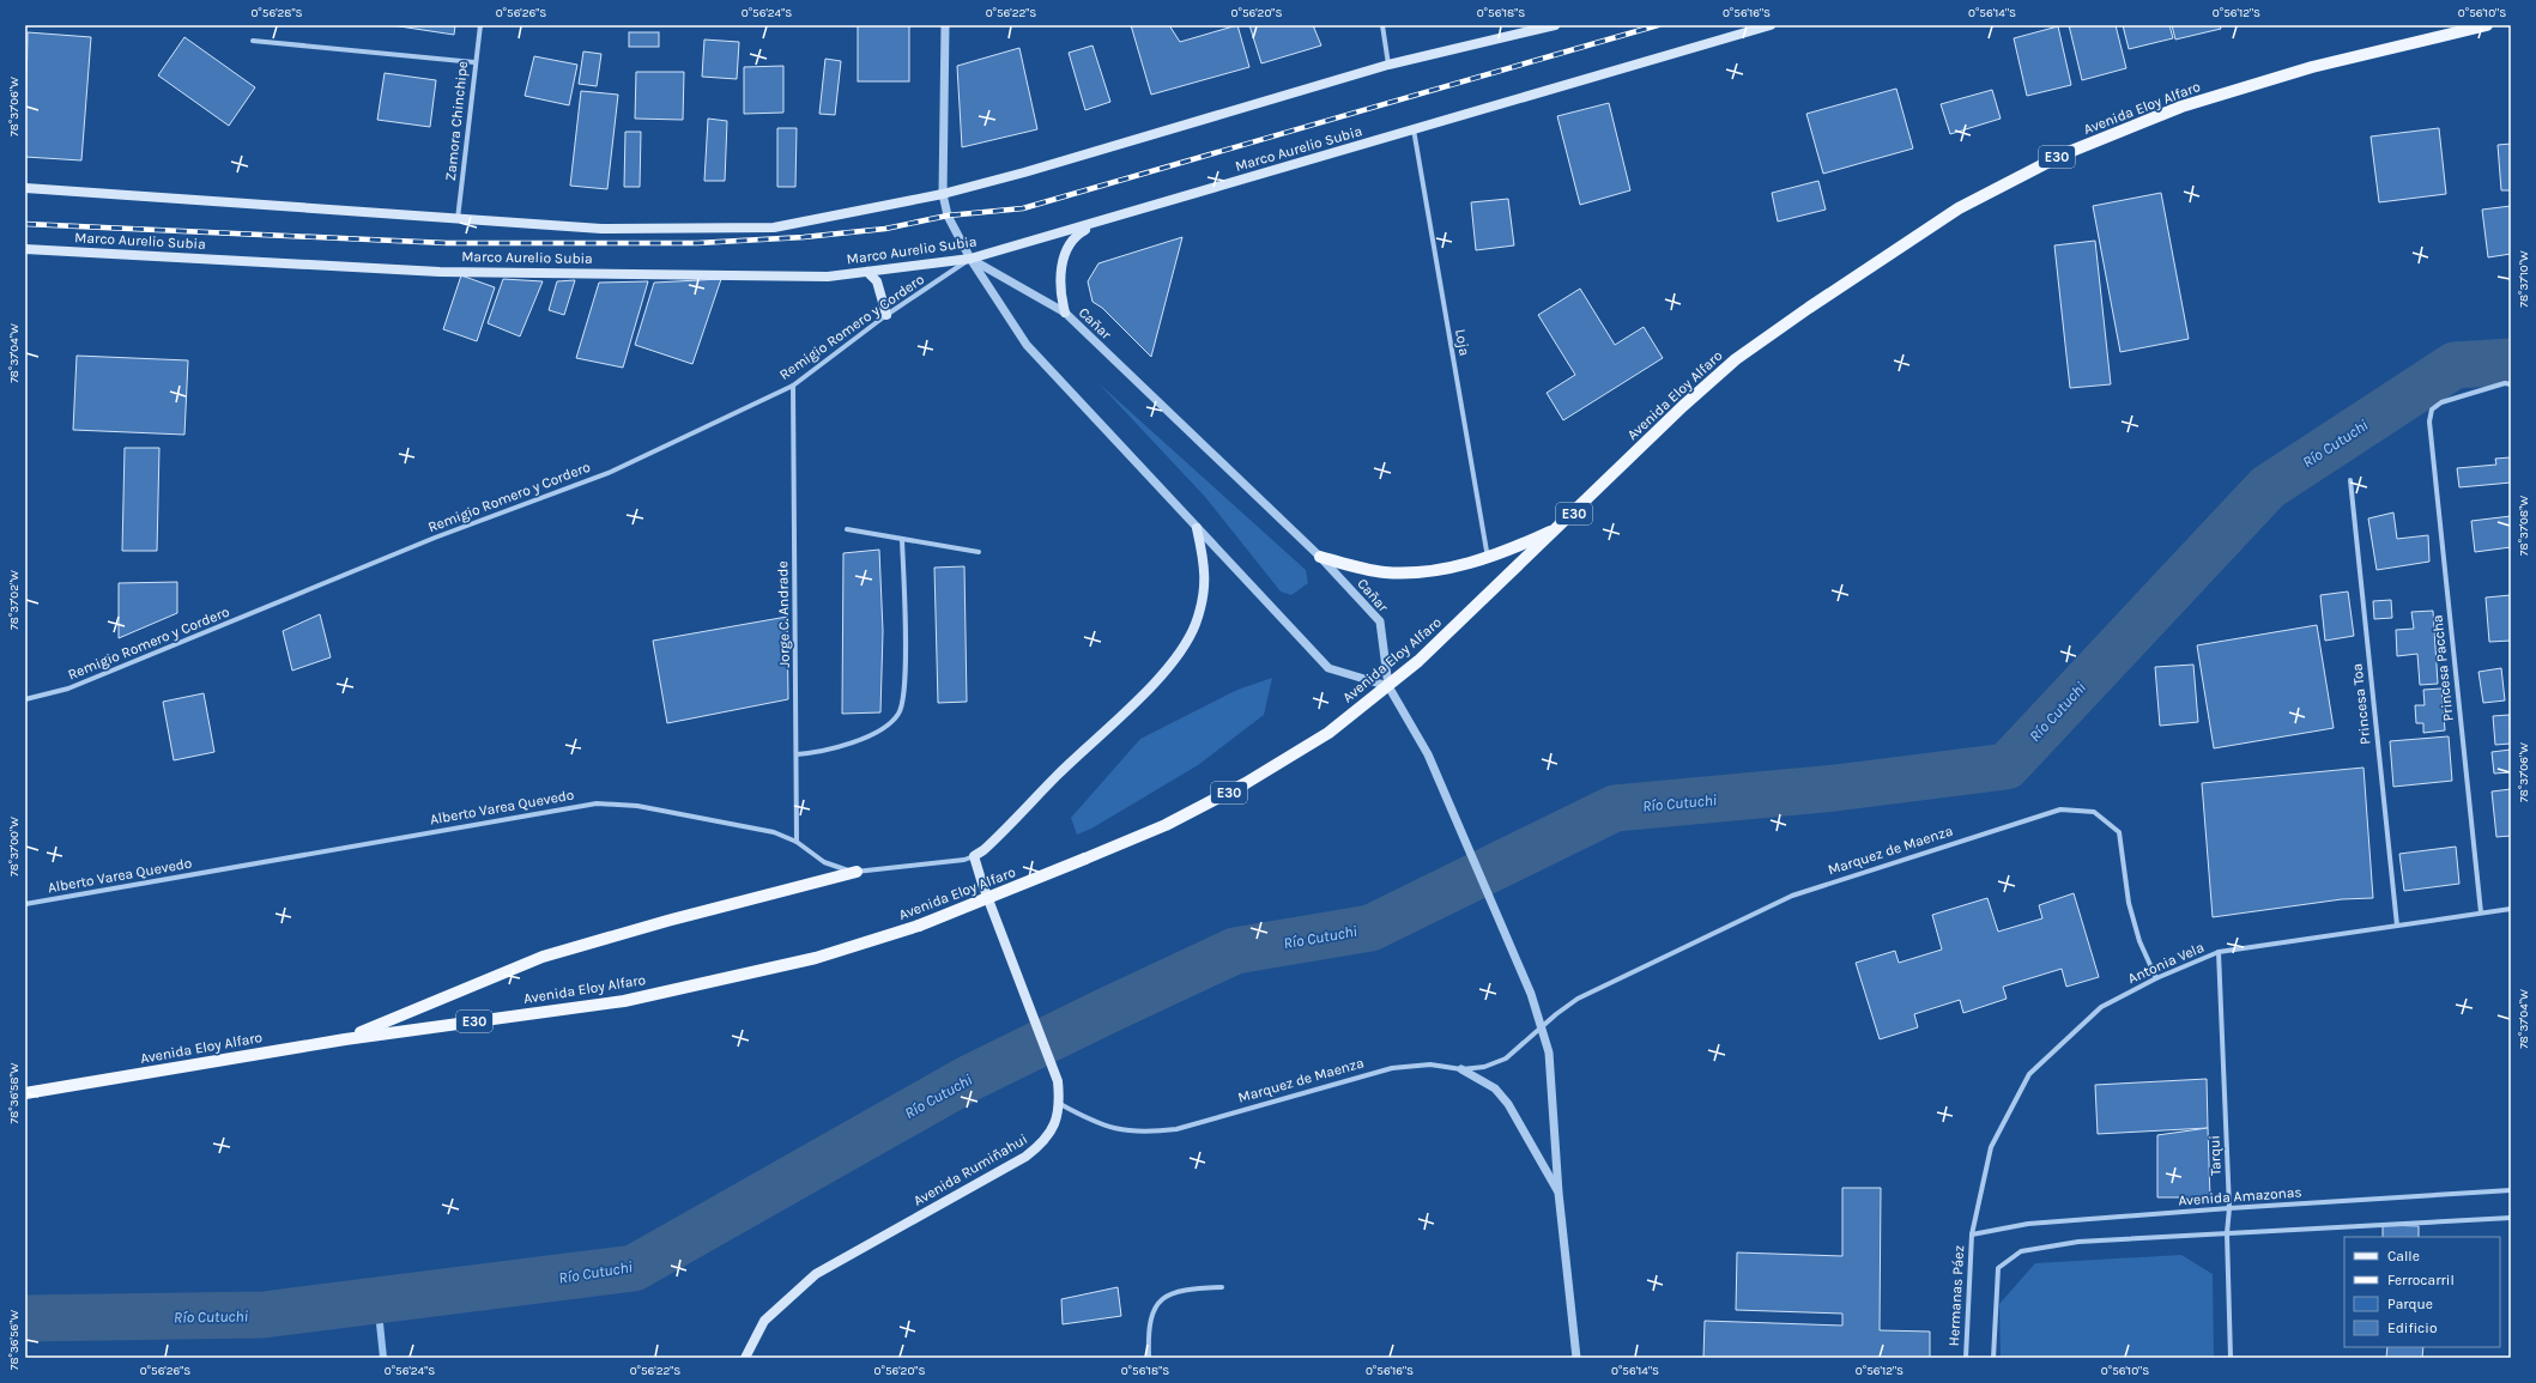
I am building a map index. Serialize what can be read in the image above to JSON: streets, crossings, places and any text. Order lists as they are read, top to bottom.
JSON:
{
  "streets": {
    "main road": [
      "Avenida Eloy Alfaro",
      "Marco Aurelio Subia",
      "E30",
      "Avenida Rumiñahui"
    ],
    "street": [
      "Zamora Chinchipe",
      "Cañar",
      "Remigio Romero y Cordero",
      "Loja",
      "Jorge C. Andrade",
      "Princesa Paccha",
      "Princesa Toa",
      "Alberto Varea Quevedo",
      "Marquez de Maenza",
      "Antonia Vela",
      "Tarqui",
      "Avenida Amazonas",
      "Hermanas Páez"
    ]
  },
  "crossings": [
    ["Avenida Eloy Alfaro", "Cañar"],
    ["Marco Aurelio Subia", "Cañar"],
    ["Marco Aurelio Subia", "Remigio Romero y Cordero"],
    ["Marco Aurelio Subia", "Loja"],
    ["Cañar", "Remigio Romero y Cordero"],
    ["Remigio Romero y Cordero", "Jorge C. Andrade"],
    ["Jorge C. Andrade", "Alberto Varea Quevedo"],
    ["Princesa Paccha", "Antonia Vela"],
    ["Princesa Toa", "Antonia Vela"],
    ["Alberto Varea Quevedo", "Avenida Rumiñahui"],
    ["Marquez de Maenza", "Antonia Vela"],
    ["Marquez de Maenza", "Avenida Rumiñahui"],
    ["Antonia Vela", "Tarqui"],
    ["Antonia Vela", "Avenida Amazonas"],
    ["Antonia Vela", "Hermanas Páez"],
    ["Tarqui", "Avenida Amazonas"],
    ["Avenida Amazonas", "Hermanas Páez"]
  ],
  "water": ["Río Cutuchi"],
  "legend": [
    "Calle",
    "Ferrocarril",
    "Parque",
    "Edificio"
  ],
  "coordinates": [
    "0°56'28\"S",
    "0°56'26\"S",
    "0°56'24\"S",
    "0°56'22\"S",
    "0°56'20\"S",
    "0°56'18\"S",
    "0°56'16\"S",
    "0°56'14\"S",
    "0°56'12\"S",
    "0°56'10\"S",
    "78°37'06\"W",
    "78°37'10\"W",
    "78°37'04\"W",
    "78°37'08\"W",
    "78°37'02\"W",
    "78°37'00\"W",
    "78°36'58\"W",
    "78°36'56\"W"
  ]
}
